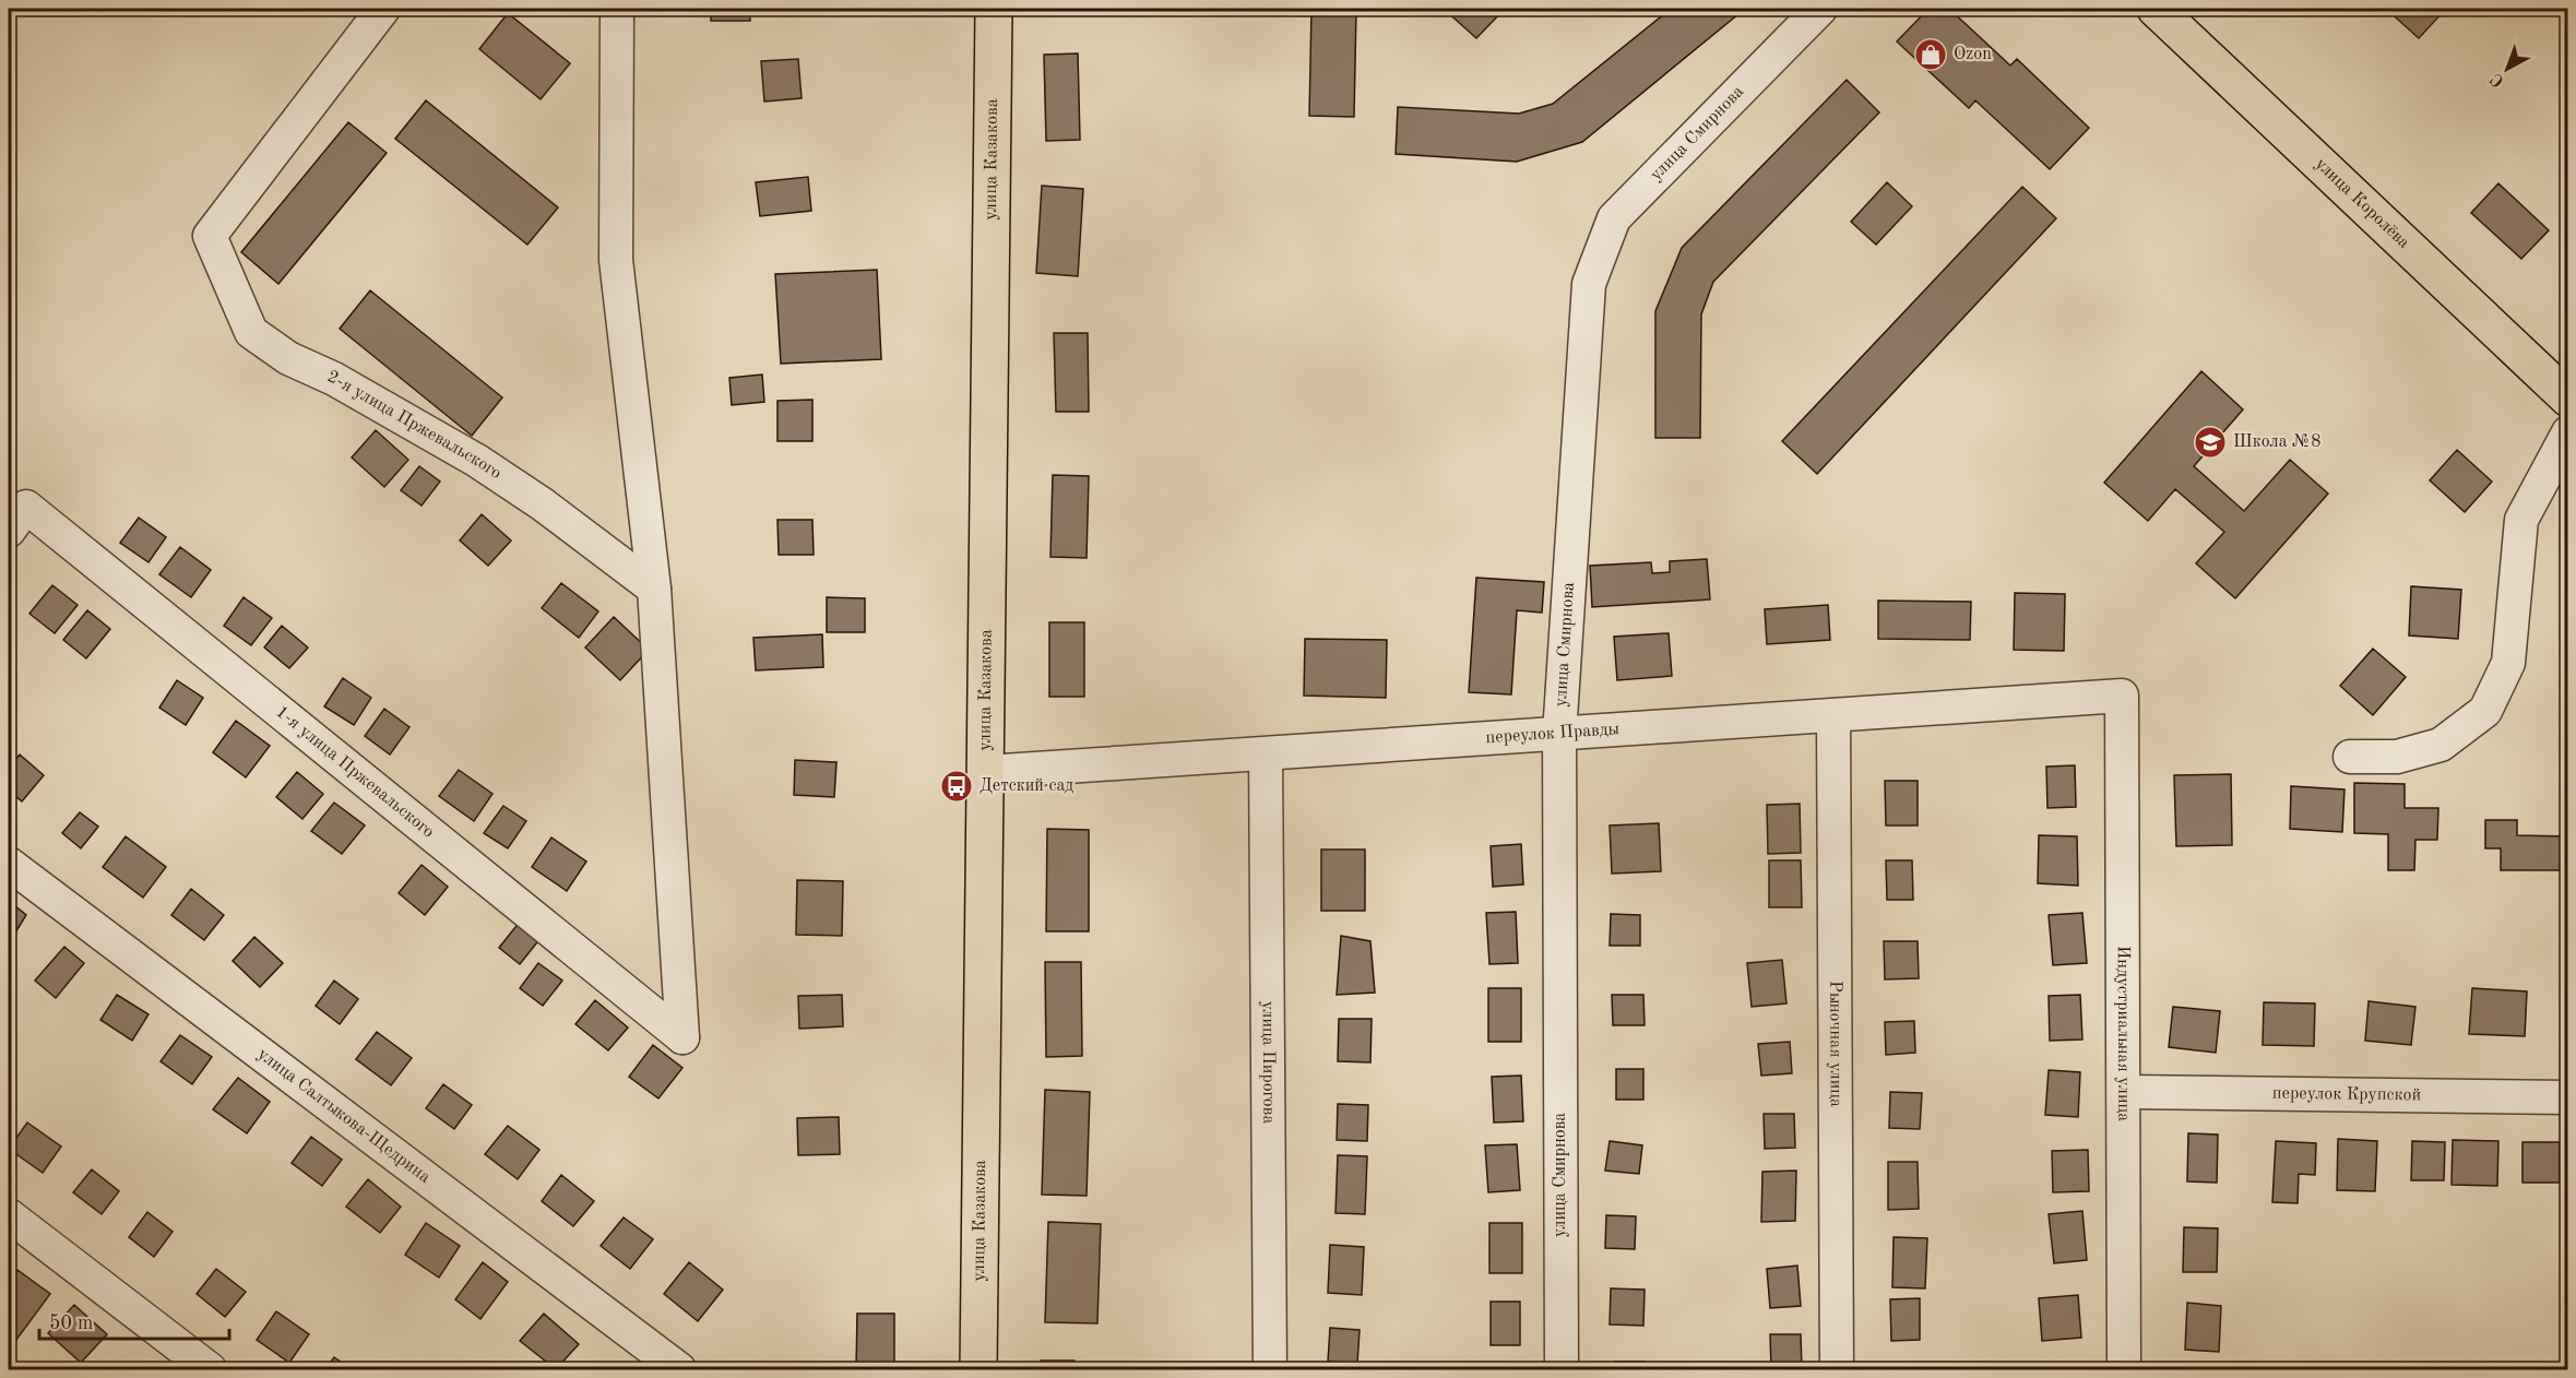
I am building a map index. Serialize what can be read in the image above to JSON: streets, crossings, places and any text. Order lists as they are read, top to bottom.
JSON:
{
  "streets": {
    "main road": ["улица Казакова", "улица Королёва"],
    "street": [
      "улица Смирнова",
      "2-я улица Пржевальского",
      "переулок Правды",
      "1-я улица Пржевальского",
      "Индустриальная улица",
      "Рыночная улица",
      "улица Пирогова",
      "переулок Крупской",
      "улица Салтыкова-Щедрина"
    ]
  },
  "crossings": [
    ["улица Смирнова", "переулок Правды"],
    ["улица Казакова", "переулок Правды"],
    ["2-я улица Пржевальского", "1-я улица Пржевальского"],
    ["переулок Правды", "Индустриальная улица"],
    ["переулок Правды", "Рыночная улица"],
    ["переулок Правды", "улица Пирогова"],
    ["Индустриальная улица", "переулок Крупской"]
  ],
  "places": {
    "shop": ["Ozon"],
    "school or university": ["Школа №8"],
    "bus stop": ["Детский сад"]
  },
  "scale_bar": "50 m",
  "north": "bottom left"
}
